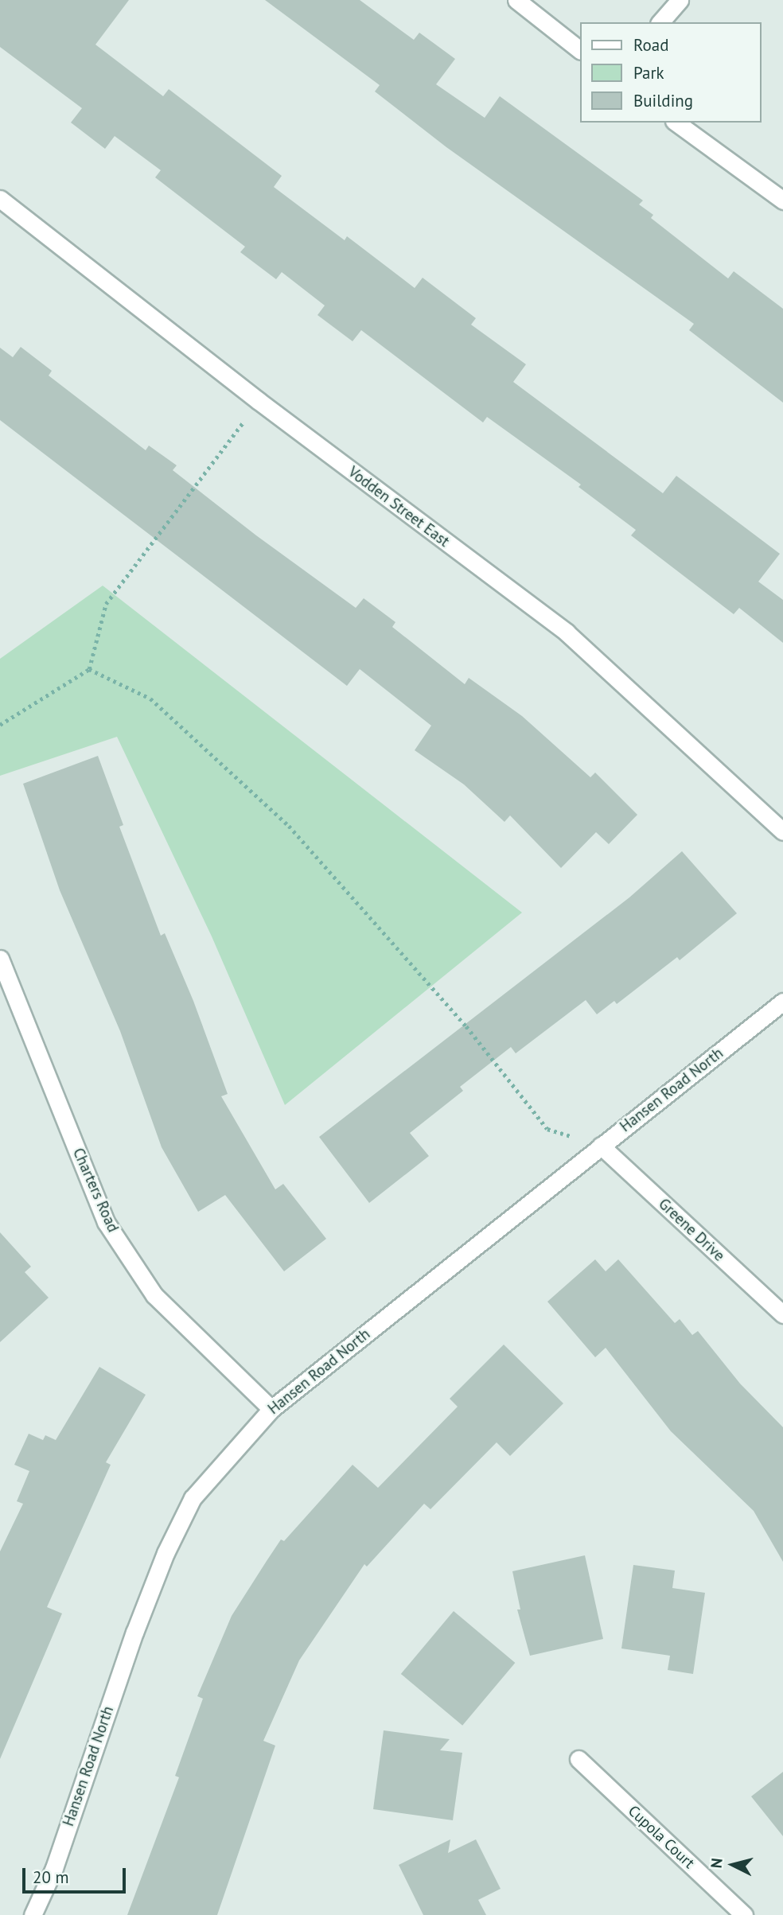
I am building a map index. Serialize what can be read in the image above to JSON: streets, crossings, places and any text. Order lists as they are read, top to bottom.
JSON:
{
  "streets": {
    "street": [
      "Vodden Street East",
      "Hansen Road North",
      "Charters Road",
      "Greene Drive",
      "Cupola Court"
    ]
  },
  "crossings": [
    ["Hansen Road North", "Charters Road"],
    ["Hansen Road North", "Greene Drive"]
  ],
  "legend": ["Road", "Park", "Building"],
  "scale_bar": "20 m",
  "north": "left"
}
